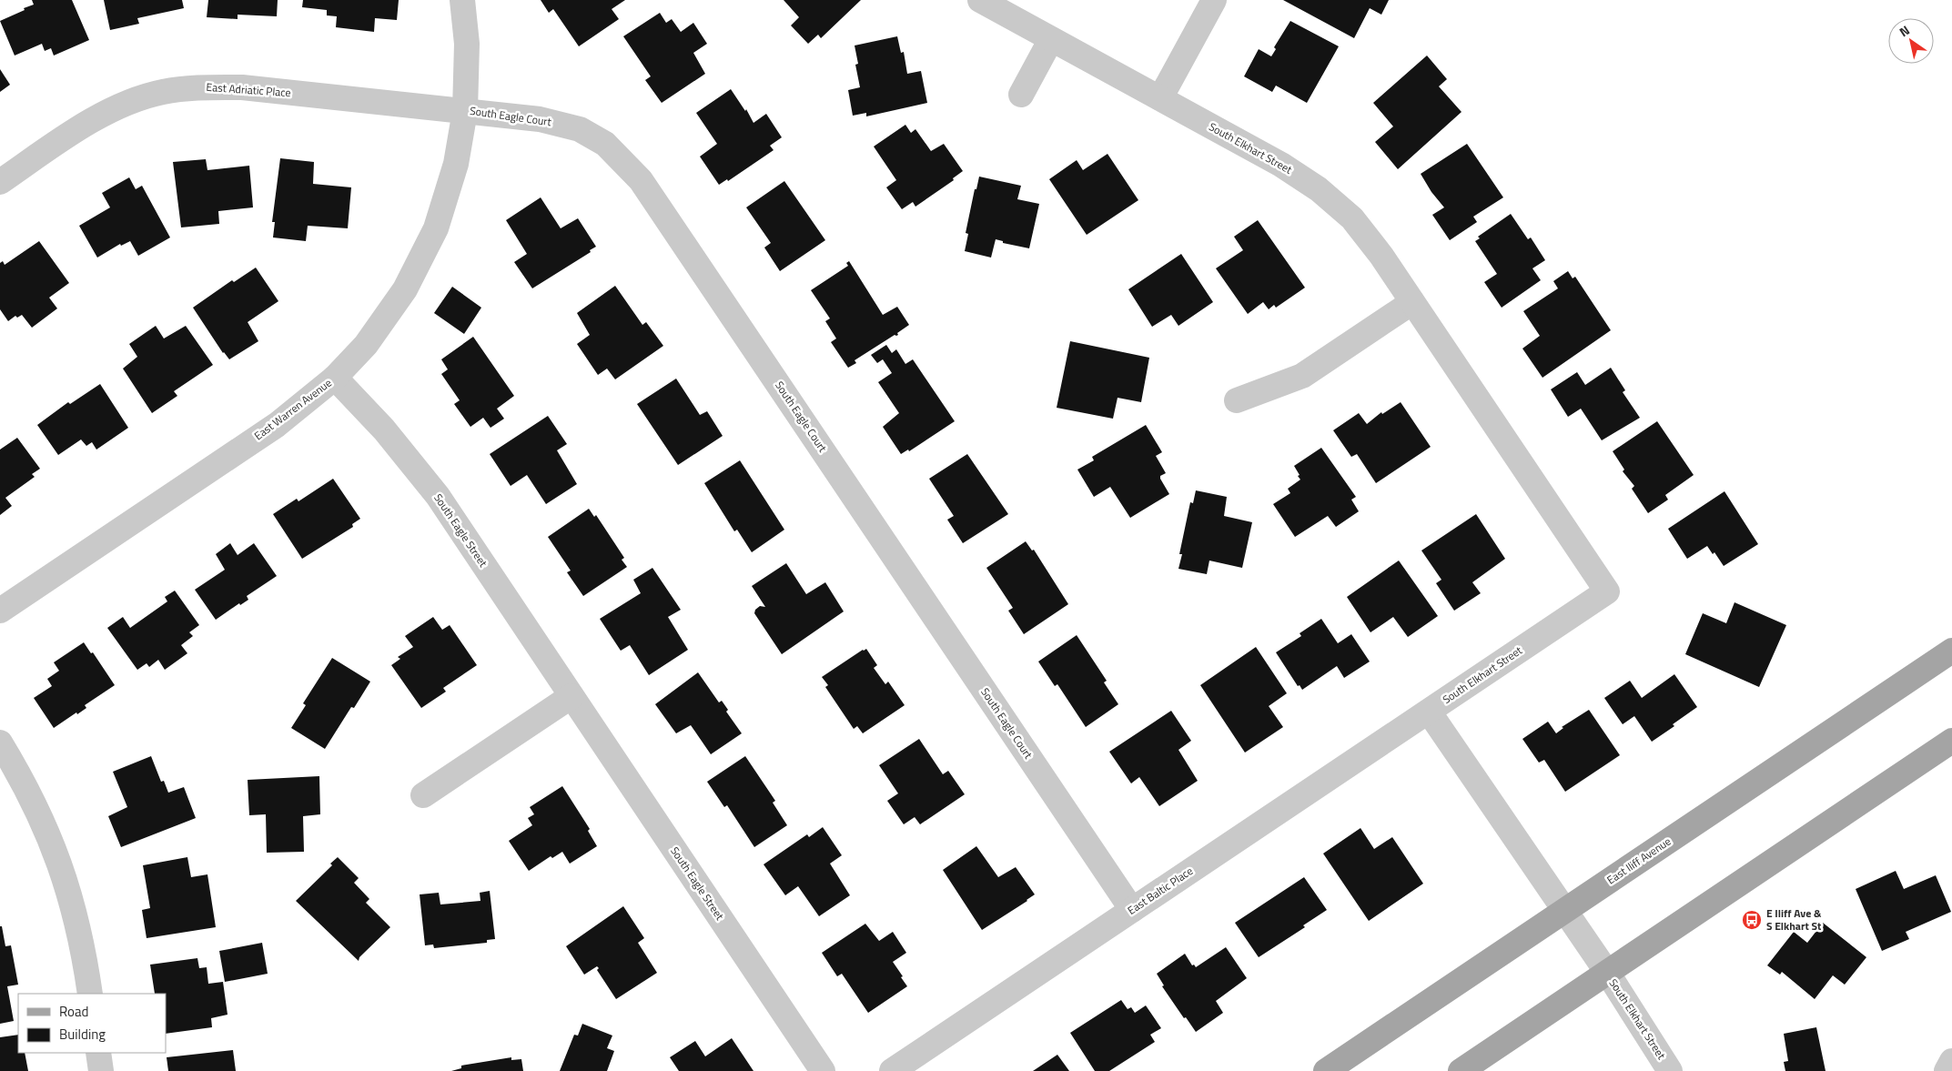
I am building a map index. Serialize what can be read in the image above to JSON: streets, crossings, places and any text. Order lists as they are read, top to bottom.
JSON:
{
  "streets": {
    "main road": ["East Iliff Avenue"],
    "street": [
      "East Adriatic Place",
      "South Eagle Court",
      "South Elkhart Street",
      "East Warren Avenue",
      "South Eagle Street",
      "East Baltic Place"
    ]
  },
  "crossings": [
    ["East Adriatic Place", "South Eagle Court"],
    ["East Adriatic Place", "East Warren Avenue"],
    ["South Eagle Court", "East Warren Avenue"],
    ["South Eagle Court", "East Baltic Place"],
    ["South Elkhart Street", "East Iliff Avenue"],
    ["South Elkhart Street", "East Baltic Place"],
    ["East Warren Avenue", "South Eagle Street"]
  ],
  "places": {
    "bus stop": ["E Iliff Ave & S Elkhart St"]
  },
  "legend": ["Road", "Building"],
  "north": "top left"
}
